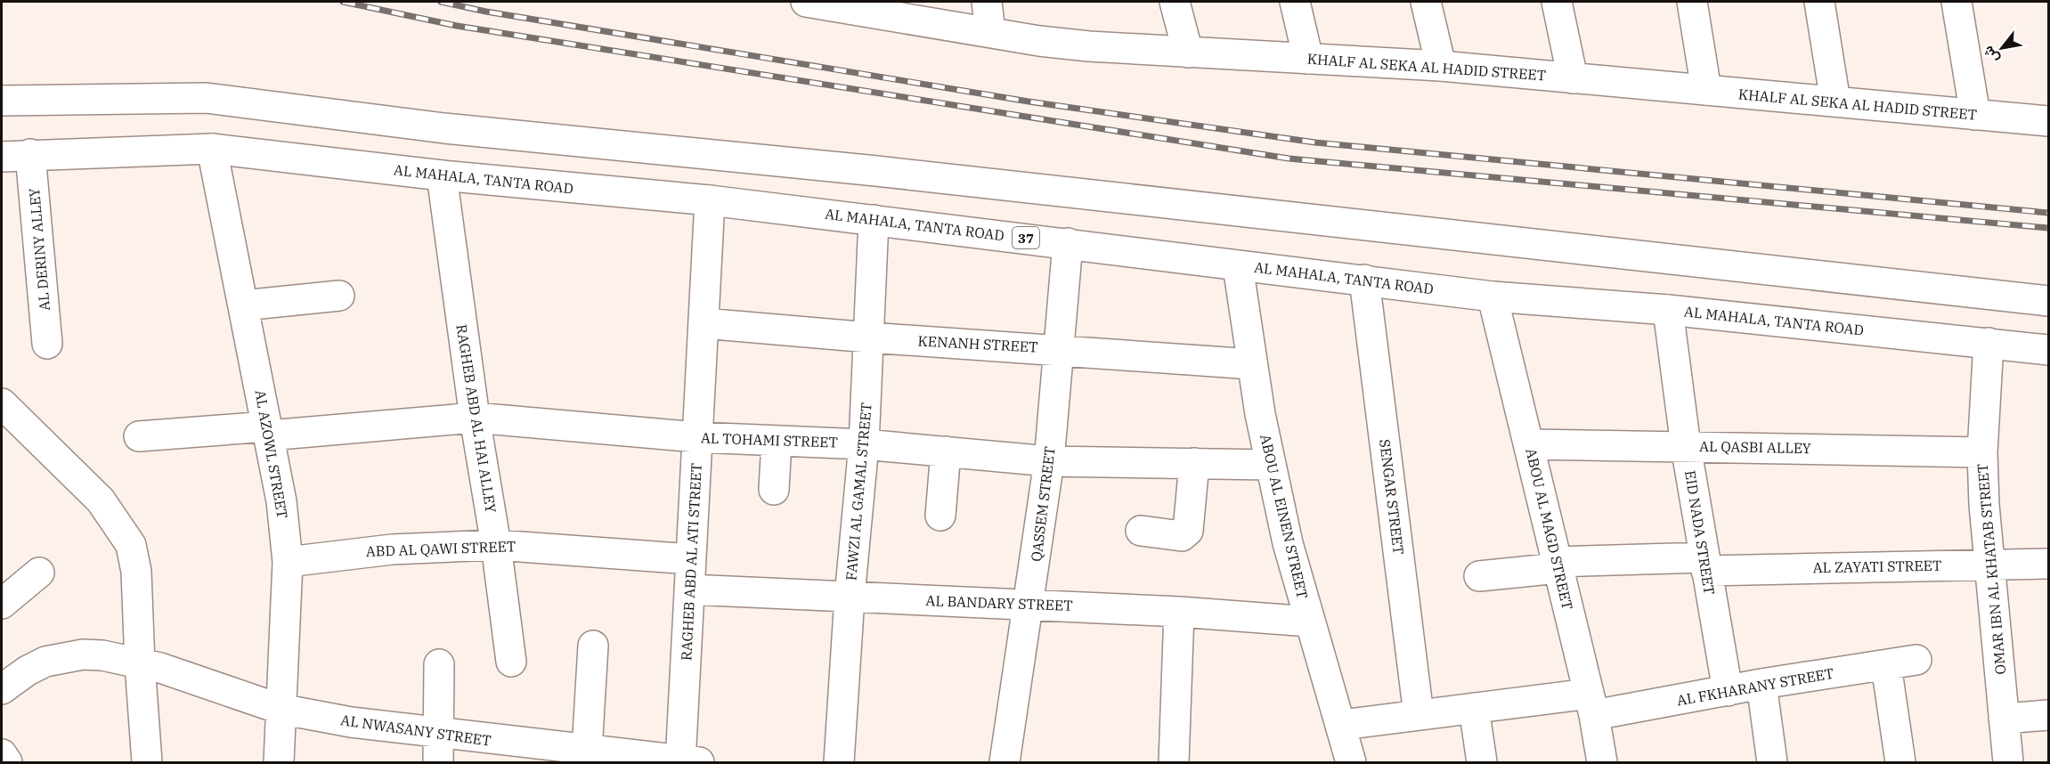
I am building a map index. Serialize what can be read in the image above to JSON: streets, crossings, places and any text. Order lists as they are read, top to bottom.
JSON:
{
  "streets": {
    "street": [
      "KHALF AL SEKA AL HADID STREET",
      "AL MAHALA, TANTA ROAD",
      "37",
      "AL DERINY ALLEY",
      "KENANH STREET",
      "RAGHEB ABD AL HAI ALLEY",
      "AL TOHAMI STREET",
      "AL QASBI ALLEY",
      "AL AZOWL STREET",
      "FAWZI AL GAMAL STREET",
      "SENGAR STREET",
      "QASSEM STREET",
      "ABOU AL EINEN STREET",
      "ABOU AL MAGD STREET",
      "EID NADA STREET",
      "ABD AL QAWI STREET",
      "RAGHEB ABD AL ATI STREET",
      "AL ZAYATI STREET",
      "OMAR IBN AL KHATAB STREET",
      "AL BANDARY STREET",
      "AL FKHARANY STREET",
      "AL NWASANY STREET"
    ]
  },
  "crossings": [
    ["AL MAHALA, TANTA ROAD", "AL DERINY ALLEY"],
    ["AL MAHALA, TANTA ROAD", "RAGHEB ABD AL HAI ALLEY"],
    ["AL MAHALA, TANTA ROAD", "AL AZOWL STREET"],
    ["AL MAHALA, TANTA ROAD", "FAWZI AL GAMAL STREET"],
    ["AL MAHALA, TANTA ROAD", "SENGAR STREET"],
    ["AL MAHALA, TANTA ROAD", "QASSEM STREET"],
    ["AL MAHALA, TANTA ROAD", "ABOU AL EINEN STREET"],
    ["AL MAHALA, TANTA ROAD", "ABOU AL MAGD STREET"],
    ["AL MAHALA, TANTA ROAD", "EID NADA STREET"],
    ["AL MAHALA, TANTA ROAD", "RAGHEB ABD AL ATI STREET"],
    ["AL MAHALA, TANTA ROAD", "OMAR IBN AL KHATAB STREET"],
    ["KENANH STREET", "FAWZI AL GAMAL STREET"],
    ["KENANH STREET", "QASSEM STREET"],
    ["KENANH STREET", "ABOU AL EINEN STREET"],
    ["KENANH STREET", "RAGHEB ABD AL ATI STREET"],
    ["RAGHEB ABD AL HAI ALLEY", "AL TOHAMI STREET"],
    ["RAGHEB ABD AL HAI ALLEY", "ABD AL QAWI STREET"],
    ["AL TOHAMI STREET", "AL AZOWL STREET"],
    ["AL TOHAMI STREET", "FAWZI AL GAMAL STREET"],
    ["AL TOHAMI STREET", "QASSEM STREET"],
    ["AL TOHAMI STREET", "ABOU AL EINEN STREET"],
    ["AL TOHAMI STREET", "RAGHEB ABD AL ATI STREET"],
    ["AL QASBI ALLEY", "ABOU AL MAGD STREET"],
    ["AL QASBI ALLEY", "EID NADA STREET"],
    ["AL QASBI ALLEY", "OMAR IBN AL KHATAB STREET"],
    ["AL AZOWL STREET", "ABD AL QAWI STREET"],
    ["AL AZOWL STREET", "AL NWASANY STREET"],
    ["FAWZI AL GAMAL STREET", "AL BANDARY STREET"],
    ["SENGAR STREET", "AL FKHARANY STREET"],
    ["QASSEM STREET", "AL BANDARY STREET"],
    ["ABOU AL EINEN STREET", "AL BANDARY STREET"],
    ["ABOU AL EINEN STREET", "AL FKHARANY STREET"],
    ["ABOU AL MAGD STREET", "AL ZAYATI STREET"],
    ["ABOU AL MAGD STREET", "AL FKHARANY STREET"],
    ["EID NADA STREET", "AL ZAYATI STREET"],
    ["EID NADA STREET", "AL FKHARANY STREET"],
    ["ABD AL QAWI STREET", "RAGHEB ABD AL ATI STREET"],
    ["RAGHEB ABD AL ATI STREET", "AL BANDARY STREET"],
    ["RAGHEB ABD AL ATI STREET", "AL NWASANY STREET"],
    ["AL ZAYATI STREET", "OMAR IBN AL KHATAB STREET"]
  ],
  "north": "bottom left"
}
